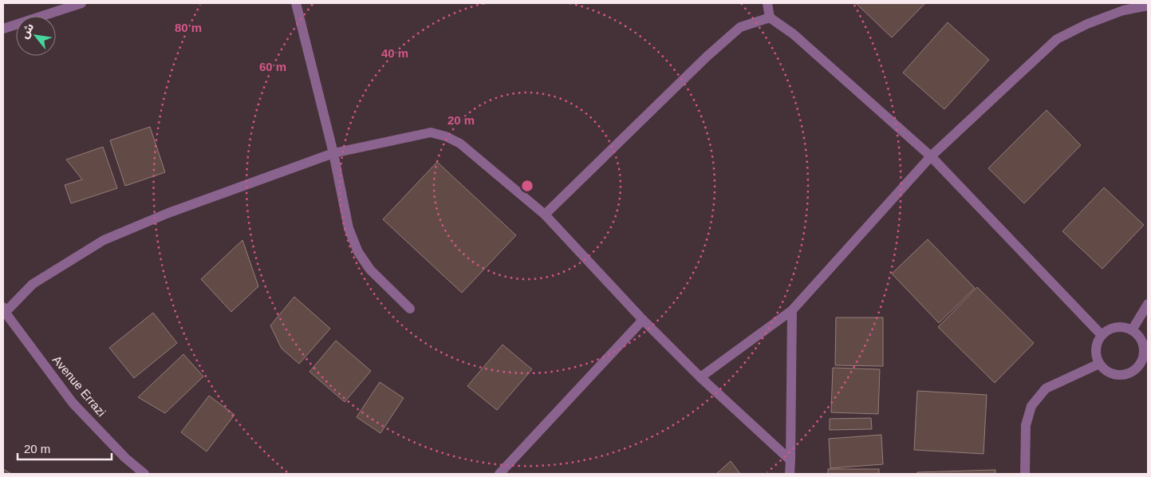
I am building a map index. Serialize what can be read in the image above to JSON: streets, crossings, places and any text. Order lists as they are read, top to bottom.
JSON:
{
  "streets": {
    "street": ["Avenue Errazi"]
  },
  "scale_bar": "20 m",
  "north": "top left",
  "rings": [
    "80 m",
    "40 m",
    "60 m",
    "20 m"
  ]
}
